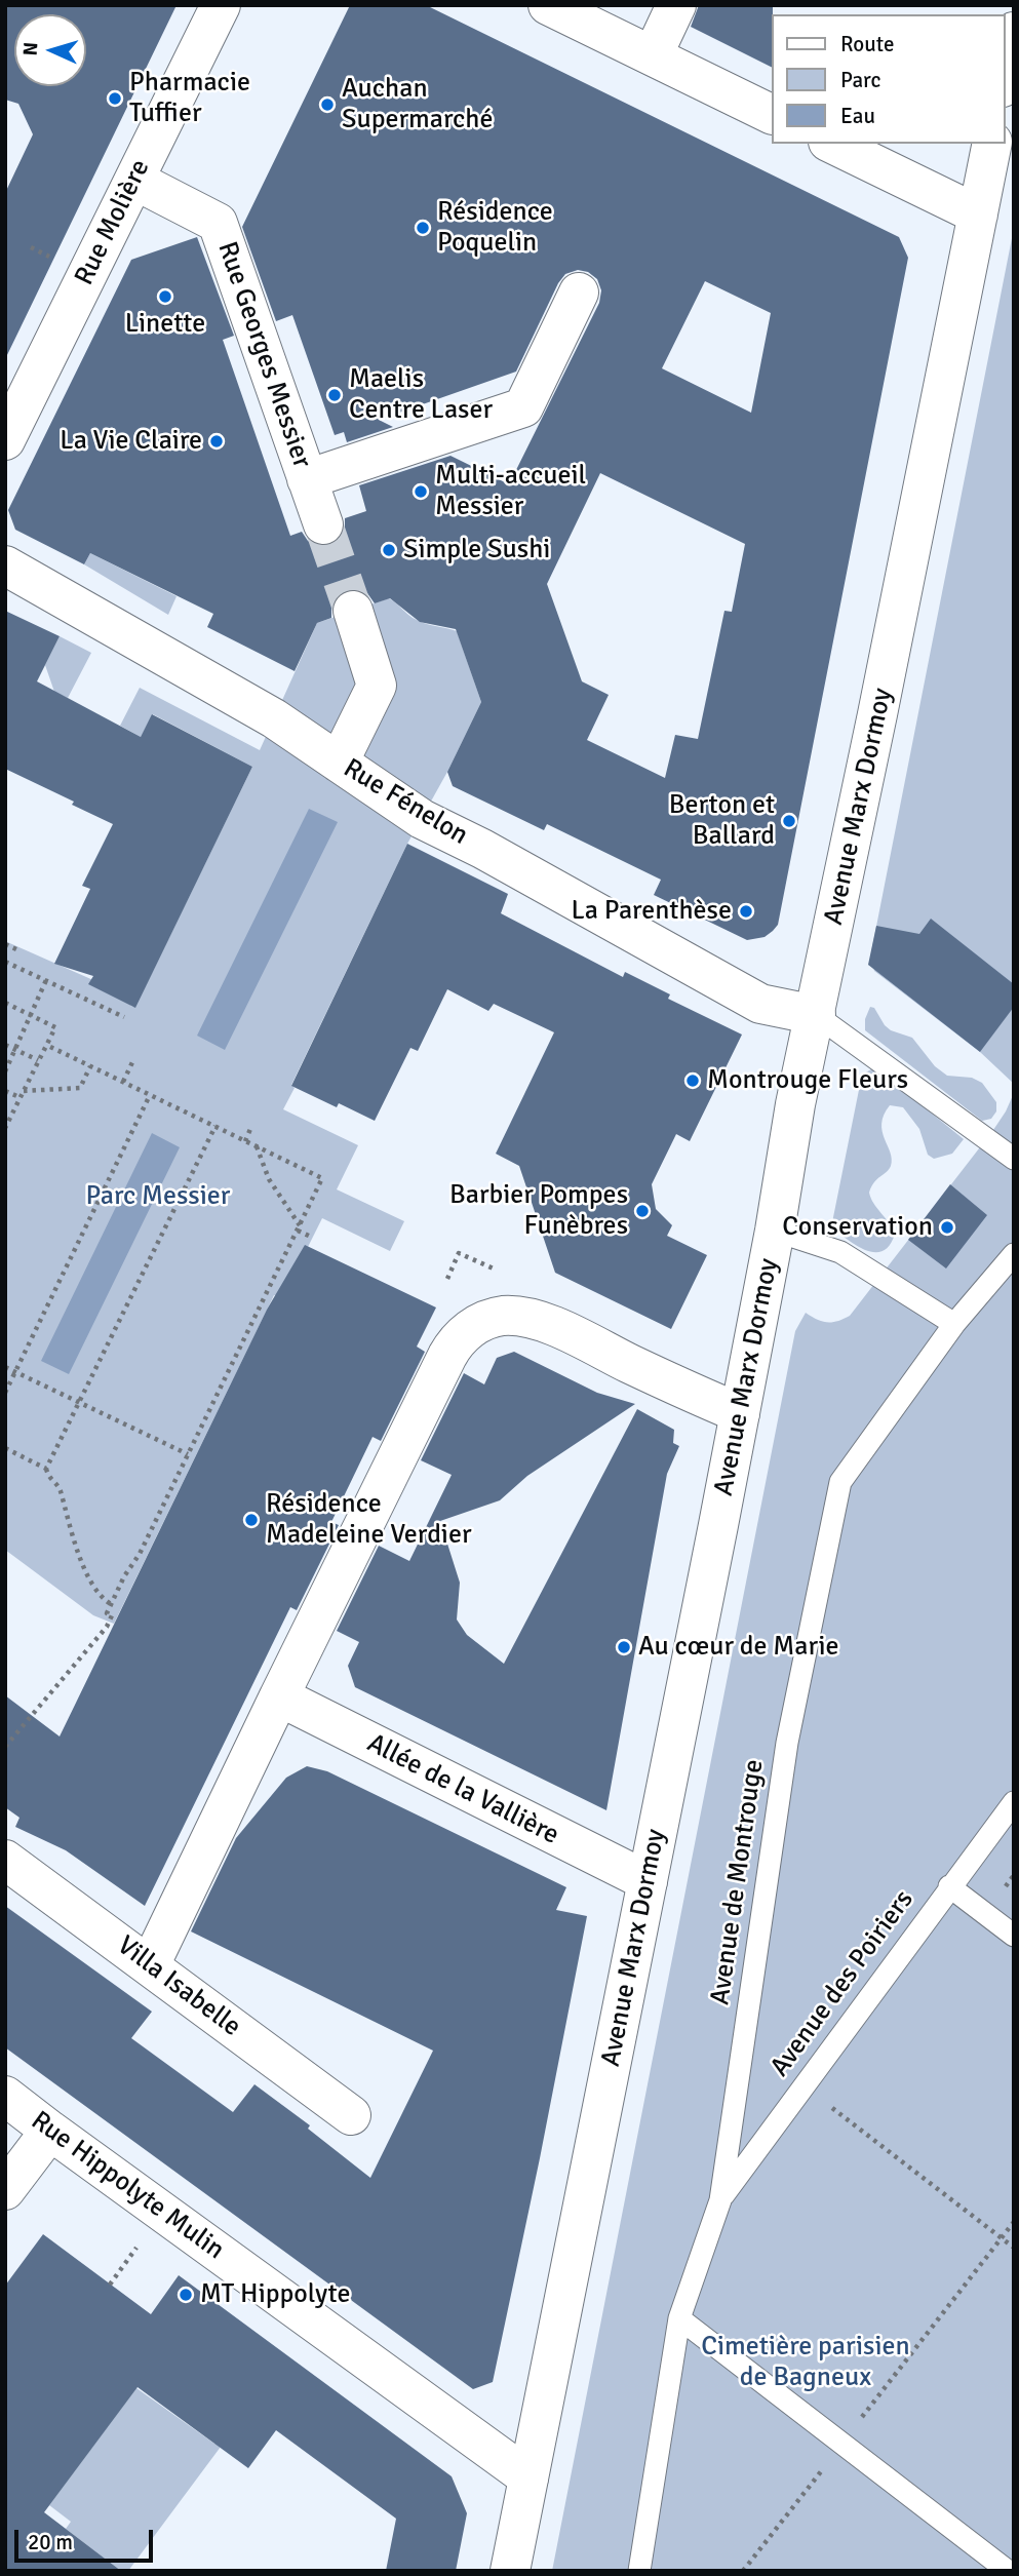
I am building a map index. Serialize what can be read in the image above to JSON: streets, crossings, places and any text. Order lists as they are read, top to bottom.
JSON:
{
  "streets": {
    "street": [
      "Rue Molière",
      "Rue Georges Messier",
      "Rue Fénelon",
      "Avenue Marx Dormoy",
      "Allée de la Vallière",
      "Villa Isabelle",
      "Rue Hippolyte Mulin"
    ],
    "lane": ["Avenue de Montrouge", "Avenue des Poiriers"]
  },
  "crossings": [
    ["Rue Molière", "Rue Georges Messier"],
    ["Rue Fénelon", "Avenue Marx Dormoy"],
    ["Avenue Marx Dormoy", "Allée de la Vallière"],
    ["Avenue Marx Dormoy", "Rue Hippolyte Mulin"],
    ["Avenue de Montrouge", "Avenue des Poiriers"]
  ],
  "parks": ["Parc Messier", "Cimetière parisien de Bagneux"],
  "places": [
    "Pharmacie Tuffier",
    "Auchan Supermarché",
    "Résidence Poquelin",
    "Linette",
    "Maelis Centre Laser",
    "La Vie Claire",
    "Multi-accueil Messier",
    "Simple Sushi",
    "Berton et Ballard",
    "La Parenthèse",
    "Montrouge Fleurs",
    "Barbier Pompes Funèbres",
    "Conservation",
    "Résidence Madeleine Verdier",
    "Au cœur de Marie",
    "MT Hippolyte"
  ],
  "legend": ["Route", "Parc", "Eau"],
  "scale_bar": "20 m",
  "north": "left"
}
